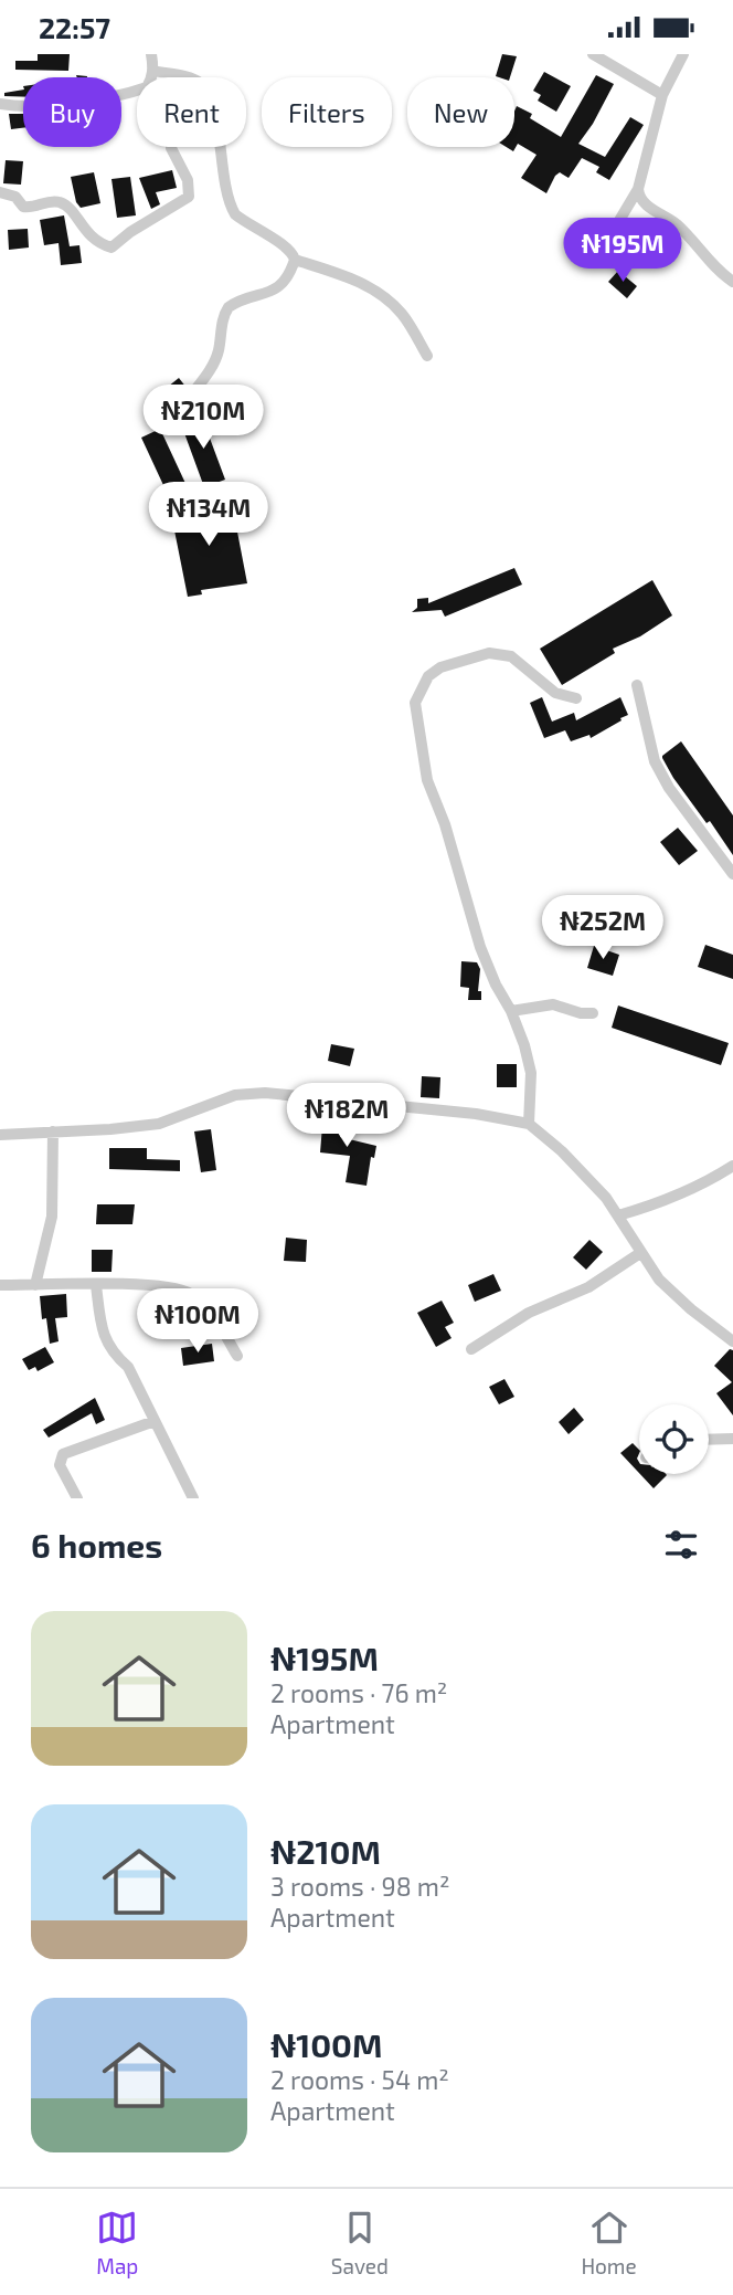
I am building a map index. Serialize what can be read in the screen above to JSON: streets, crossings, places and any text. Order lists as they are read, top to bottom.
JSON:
{
  "page": {
    "status": "22:57",
    "chip": [
      "Buy",
      "Rent",
      "Filters",
      "New"
    ],
    "price": [
      "₦195M",
      "₦210M",
      "₦134M",
      "₦252M",
      "₦182M",
      "₦100M"
    ],
    "heading": "6 homes",
    "list": [
      {
        "name": "₦195M",
        "note": "2 rooms · 76 m² · Apartment"
      },
      {
        "name": "₦210M",
        "note": "3 rooms · 98 m² · Apartment"
      },
      {
        "name": "₦100M",
        "note": "2 rooms · 54 m² · Apartment"
      }
    ],
    "tabs": ["Map", "Saved", "Home"]
  }
}
